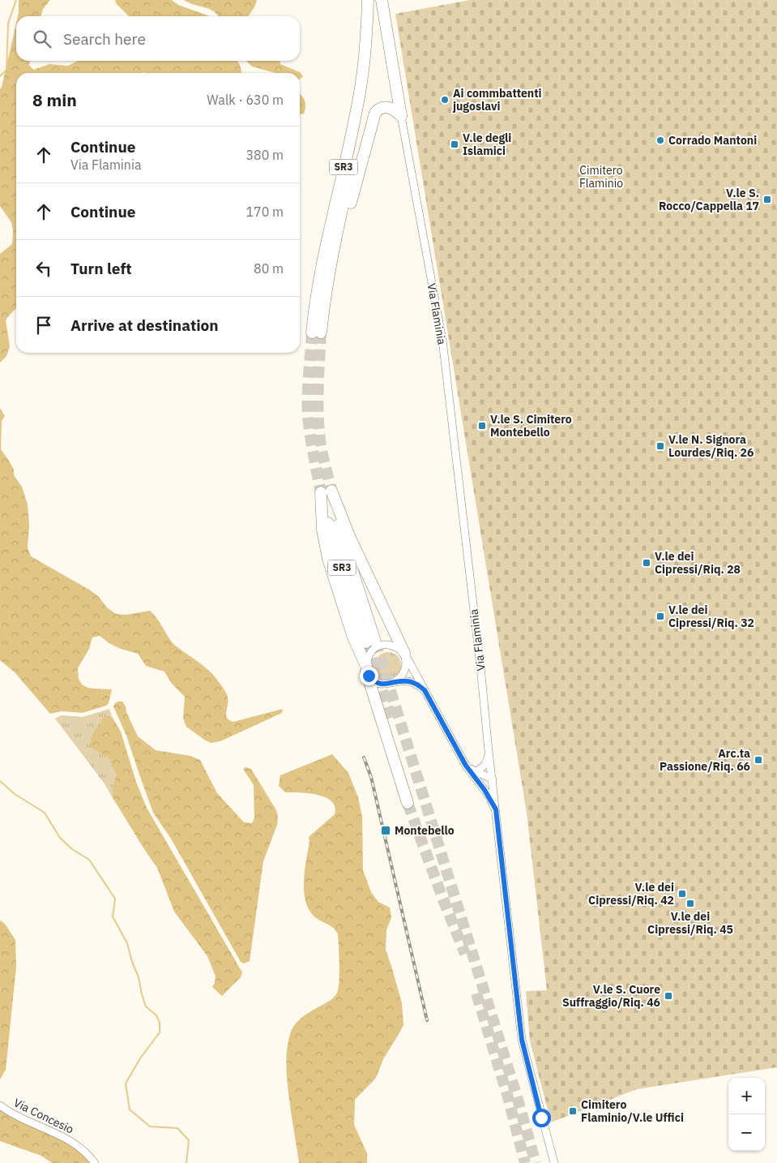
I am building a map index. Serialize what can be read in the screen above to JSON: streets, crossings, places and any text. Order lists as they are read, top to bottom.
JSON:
{
  "streets": {
    "highway": ["SR3"],
    "street": ["Via Flaminia", "Via Concesio"]
  },
  "parks": ["Cimitero Flaminio"],
  "places": {
    "other": ["Ai commbattenti jugoslavi", "Corrado Mantoni"],
    "transit": [
      "V.le degli Islamici",
      "V.le S. Rocco/Cappella 17",
      "V.le S. Cimitero Montebello",
      "V.le N. Signora Lourdes/Riq. 26",
      "V.le dei Cipressi/Riq. 28",
      "V.le dei Cipressi/Riq. 32",
      "Arc.ta Passione/Riq. 66",
      "Montebello",
      "V.le dei Cipressi/Riq. 42",
      "V.le dei Cipressi/Riq. 45",
      "V.le S. Cuore Suffraggio/Riq. 46",
      "Cimitero Flaminio/V.le Uffici"
    ]
  },
  "page": {
    "search": "Search here",
    "heading": ["8 min", "Walk · 630 m"],
    "list": [
      ["Continue", "Via Flaminia", "380 m"],
      ["Continue", "170 m"],
      ["Turn left", "80 m"],
      "Arrive at destination"
    ],
    "map_buttons": ["+", "−"]
  }
}
